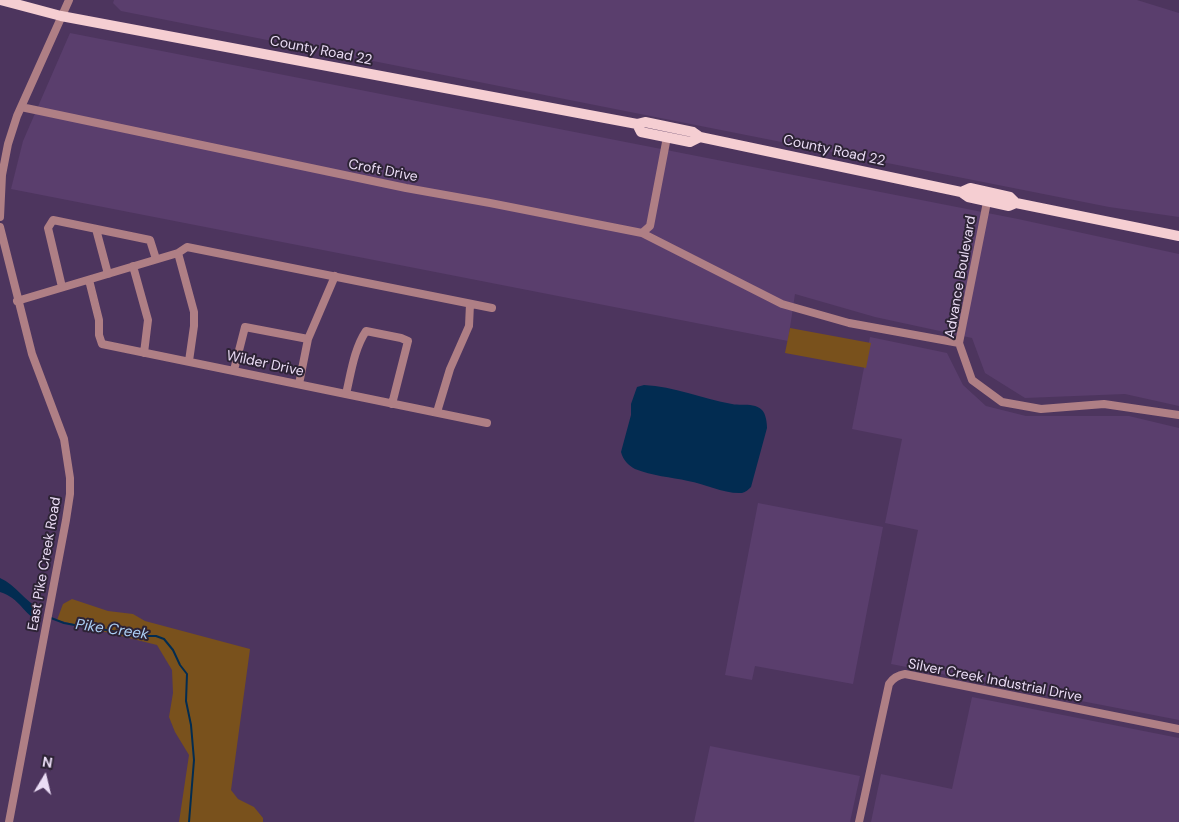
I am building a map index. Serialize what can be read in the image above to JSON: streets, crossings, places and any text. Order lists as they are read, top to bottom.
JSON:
{
  "streets": {
    "main road": ["County Road 22"],
    "street": [
      "Croft Drive",
      "Advance Boulevard",
      "Wilder Drive",
      "East Pike Creek Road",
      "Silver Creek Industrial Drive"
    ]
  },
  "crossings": [
    ["County Road 22", "Advance Boulevard"],
    ["Croft Drive", "Advance Boulevard"]
  ],
  "water": ["Pike Creek"],
  "north": "top"
}
